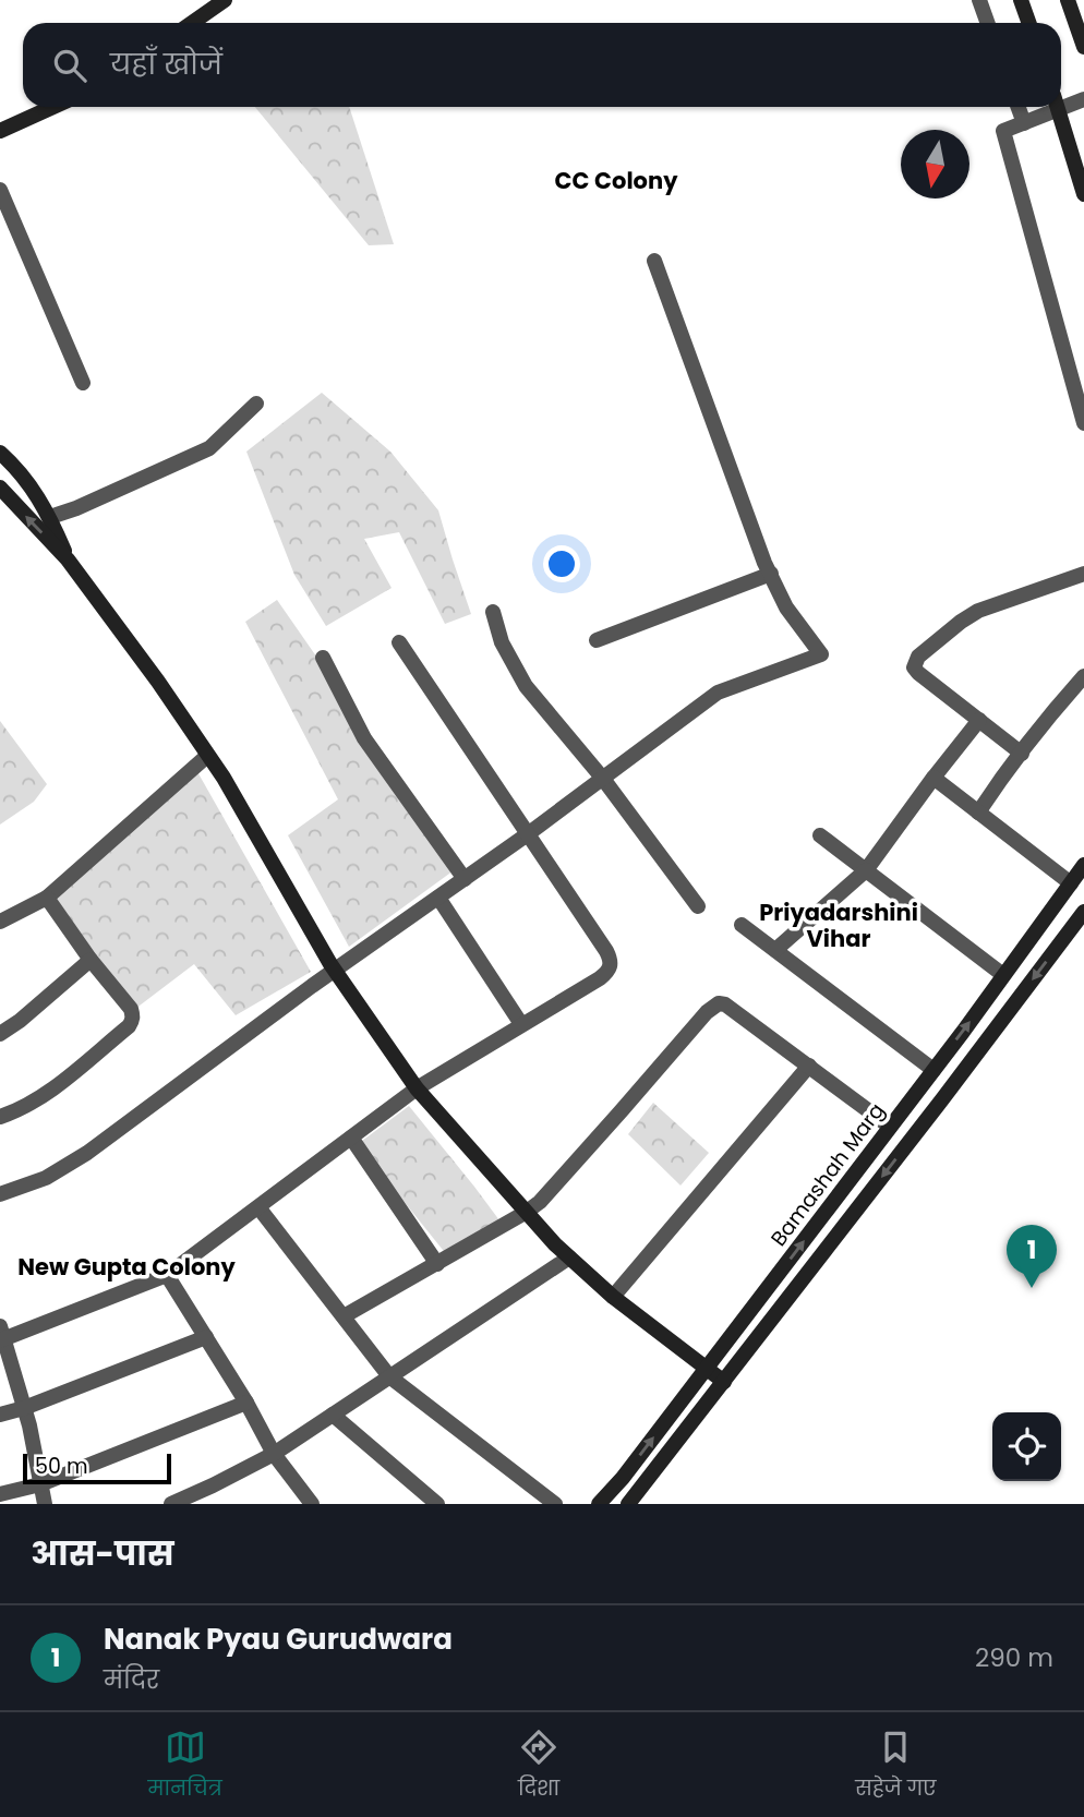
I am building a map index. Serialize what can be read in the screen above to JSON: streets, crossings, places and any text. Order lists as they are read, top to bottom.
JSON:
{
  "streets": {
    "street": ["Bamashah Marg"]
  },
  "districts": ["CC Colony", "Priyadarshini Vihar", "New Gupta Colony"],
  "scale_bar": "50 m",
  "north": "bottom",
  "page": {
    "search": "यहाँ खोजें",
    "pins": "1",
    "scale": "50 m",
    "heading": "आस-पास",
    "list": [
      {
        "mark": "1",
        "name": "Nanak Pyau Gurudwara",
        "note": "मंदिर",
        "value": "290 m"
      }
    ],
    "nav": ["मानचित्र", "दिशा", "सहेजे गए"]
  }
}
